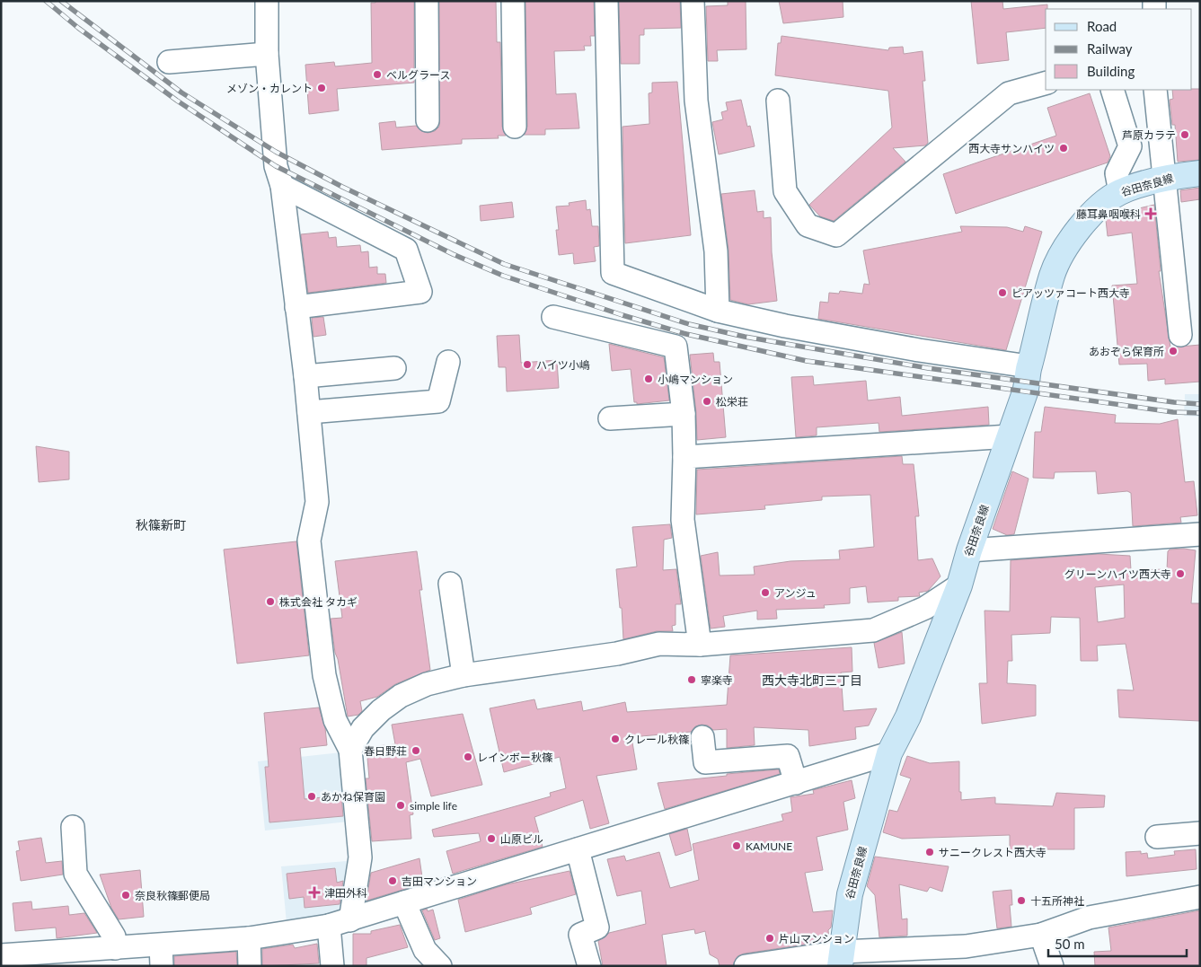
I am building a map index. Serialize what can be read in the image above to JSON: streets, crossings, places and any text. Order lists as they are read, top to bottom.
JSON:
{
  "streets": {
    "main road": ["谷田奈良線"]
  },
  "districts": ["秋篠新町", "西大寺北町三丁目"],
  "places": {
    "other": [
      "ベルグラース",
      "メゾン・カレント",
      "芦原カラテ",
      "西大寺サンハイツ",
      "ピアッツァコート西大寺",
      "あおぞら保育所",
      "ハイツ小嶋",
      "小嶋マンション",
      "松栄荘",
      "グリーンハイツ西大寺",
      "アンジュ",
      "株式会社 タカギ",
      "寧楽寺",
      "クレール秋篠",
      "春日野荘",
      "レインボー秋篠",
      "あかね保育園",
      "simple life",
      "山原ビル",
      "KAMUNE",
      "サニークレスト西大寺",
      "吉田マンション",
      "奈良秋篠郵便局",
      "十五所神社",
      "片山マンション"
    ],
    "health": ["藤耳鼻咽喉科", "津田外科"]
  },
  "legend": ["Road", "Railway", "Building"],
  "scale_bar": "50 m"
}
